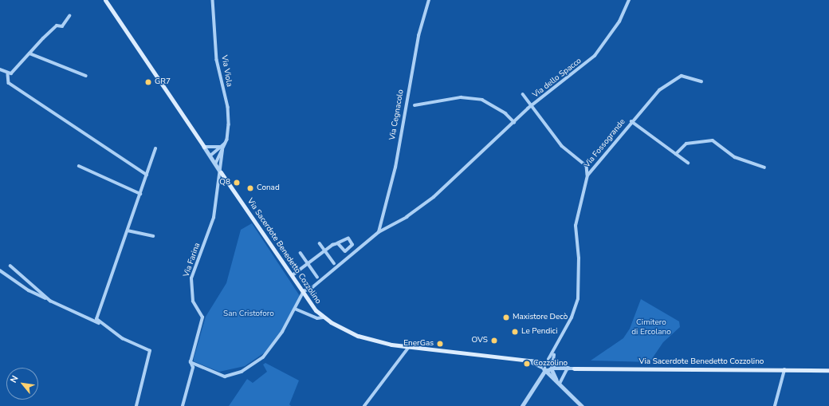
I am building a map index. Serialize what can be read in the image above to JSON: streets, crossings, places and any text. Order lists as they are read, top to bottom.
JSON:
{
  "streets": {
    "main road": ["Via Sacerdote Benedetto Cozzolino"],
    "street": [
      "Via Viola",
      "Via dello Spacco",
      "Via Cegnacolo",
      "Via Fossogrande",
      "Via Farina"
    ]
  },
  "crossings": [
    ["Via Viola", "Via Sacerdote Benedetto Cozzolino"],
    ["Via dello Spacco", "Via Fossogrande"],
    ["Via Sacerdote Benedetto Cozzolino", "Via Farina"]
  ],
  "parks": ["San Cristoforo", "Cimitero di Ercolano"],
  "places": [
    "GR7",
    "Q8",
    "Conad",
    "Maxistore Decò",
    "Le Pendici",
    "OVS",
    "EnerGas",
    "Cozzolino"
  ],
  "north": "top left"
}
